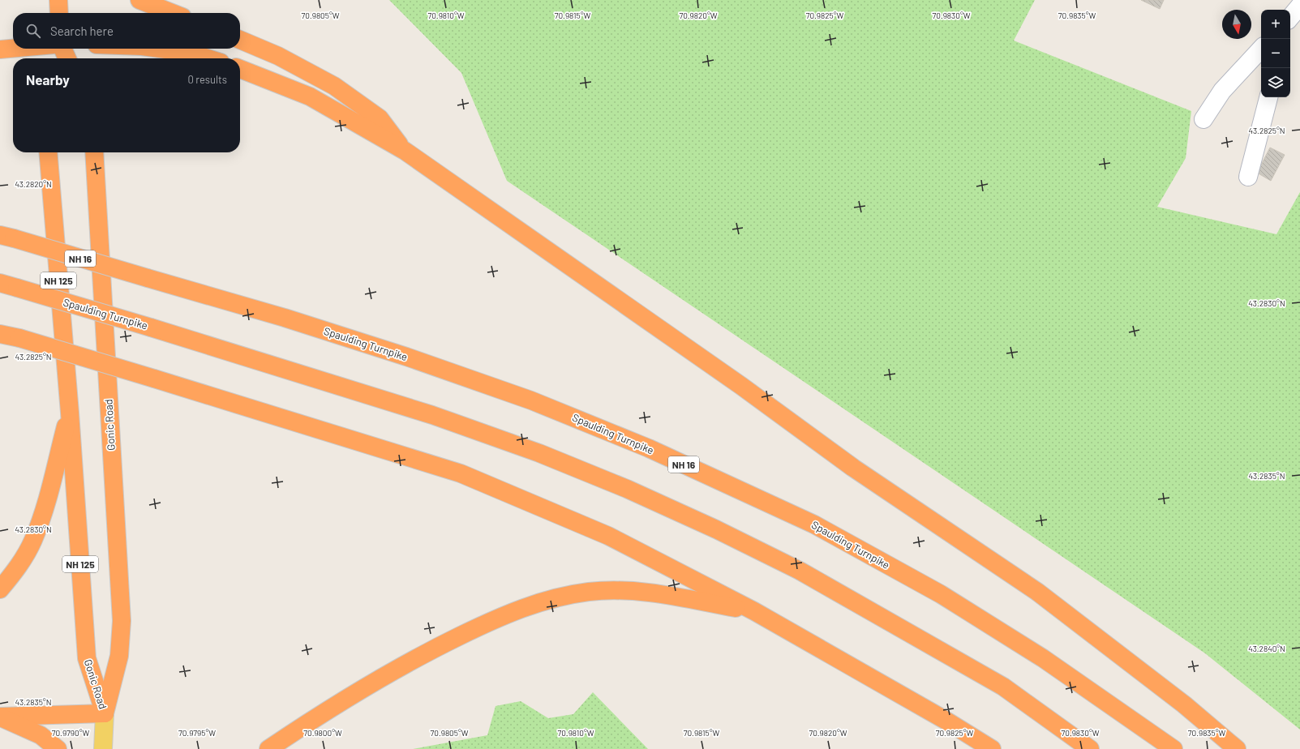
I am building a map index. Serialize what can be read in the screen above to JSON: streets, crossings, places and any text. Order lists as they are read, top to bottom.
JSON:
{
  "streets": {
    "highway": [
      "NH 16",
      "NH 125",
      "Spaulding Turnpike",
      "Gonic Road"
    ]
  },
  "crossings": [
    ["NH 125", "Gonic Road"]
  ],
  "north": "bottom",
  "page": {
    "map_buttons": ["+", "−"],
    "search": "Search here",
    "heading": ["Nearby", "0 results"]
  },
  "coordinates": [
    "70.9805°W",
    "70.9810°W",
    "70.9815°W",
    "70.9820°W",
    "70.9825°W",
    "70.9835°W",
    "70.9830°W",
    "43.2825°N",
    "43.2820°N",
    "43.2830°N",
    "43.2835°N",
    "43.2840°N",
    "70.9790°W",
    "70.9795°W",
    "70.9800°W"
  ]
}
